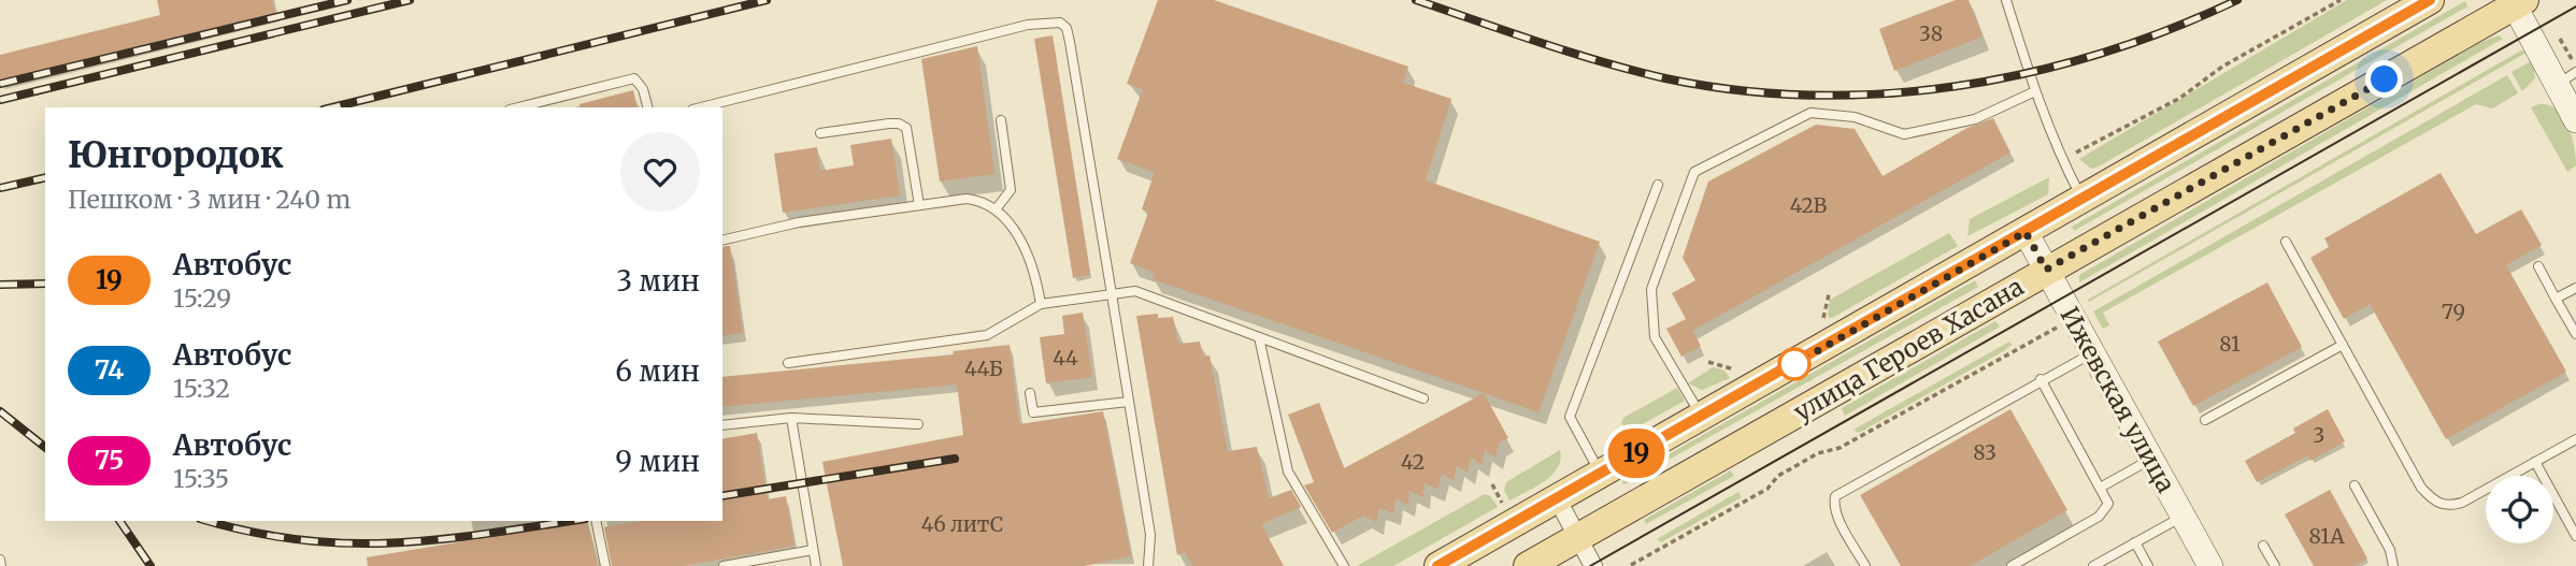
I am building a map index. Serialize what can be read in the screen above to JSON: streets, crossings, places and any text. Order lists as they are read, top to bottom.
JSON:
{
  "streets": {
    "main road": ["улица Героев Хасана"],
    "street": ["Ижевская улица"]
  },
  "crossings": [
    ["улица Героев Хасана", "Ижевская улица"]
  ],
  "lines": ["bus line 19"],
  "house_numbers": [
    "38",
    "42В",
    "79",
    "81",
    "44",
    "44Б",
    "3",
    "83",
    "42",
    "46 литС",
    "81А"
  ],
  "page": {
    "on_map": "19",
    "heading": ["Юнгородок", "Пешком · 3 мин · 240 m"],
    "list": [
      {
        "mark": "19",
        "name": "Автобус",
        "note": "15:29",
        "value": "3 мин"
      },
      {
        "mark": "74",
        "name": "Автобус",
        "note": "15:32",
        "value": "6 мин"
      },
      {
        "mark": "75",
        "name": "Автобус",
        "note": "15:35",
        "value": "9 мин"
      }
    ]
  }
}
